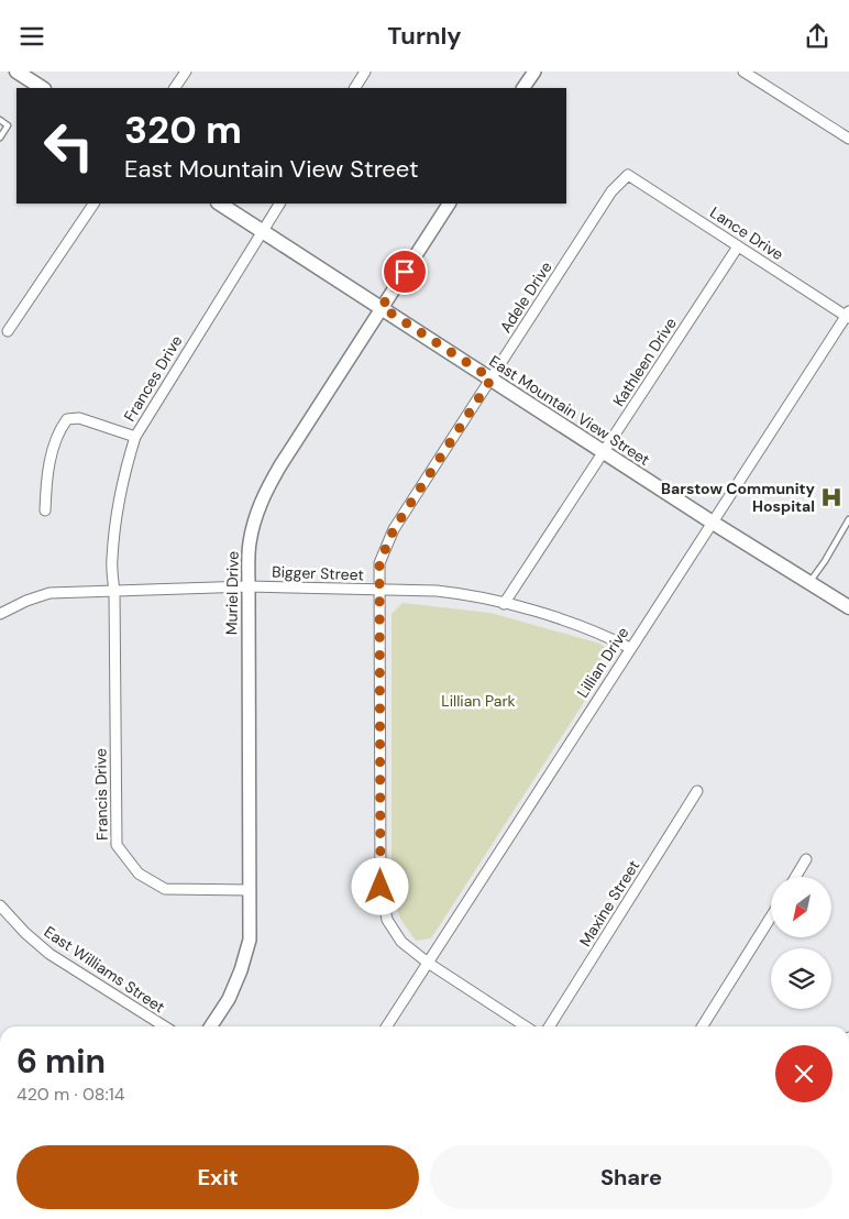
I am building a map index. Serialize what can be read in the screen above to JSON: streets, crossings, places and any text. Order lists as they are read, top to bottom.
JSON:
{
  "streets": {
    "main road": ["East Mountain View Street"],
    "street": [
      "Lance Drive",
      "Adele Drive",
      "Kathleen Drive",
      "Frances Drive",
      "Bigger Street",
      "Muriel Drive",
      "Lillian Drive",
      "Francis Drive",
      "Maxine Street",
      "East Williams Street"
    ]
  },
  "crossings": [
    ["Lance Drive", "Adele Drive"],
    ["Lance Drive", "Kathleen Drive"],
    ["Lance Drive", "Lillian Drive"],
    ["Adele Drive", "East Mountain View Street"],
    ["Adele Drive", "Bigger Street"],
    ["Adele Drive", "Lillian Drive"],
    ["Kathleen Drive", "East Mountain View Street"],
    ["Kathleen Drive", "Bigger Street"],
    ["Frances Drive", "East Mountain View Street"],
    ["Frances Drive", "Bigger Street"],
    ["Frances Drive", "Francis Drive"],
    ["East Mountain View Street", "Muriel Drive"],
    ["East Mountain View Street", "Lillian Drive"],
    ["Bigger Street", "Muriel Drive"],
    ["Bigger Street", "Lillian Drive"],
    ["Bigger Street", "Francis Drive"],
    ["Muriel Drive", "Francis Drive"]
  ],
  "parks": ["Lillian Park"],
  "places": {
    "hospital": ["Barstow Community Hospital"]
  },
  "north": "bottom left",
  "page": {
    "header": "Turnly",
    "turn": ["320 m", "East Mountain View Street"],
    "heading": ["6 min", "420 m · 08:14"],
    "buttons": ["Exit", "Share"]
  }
}
